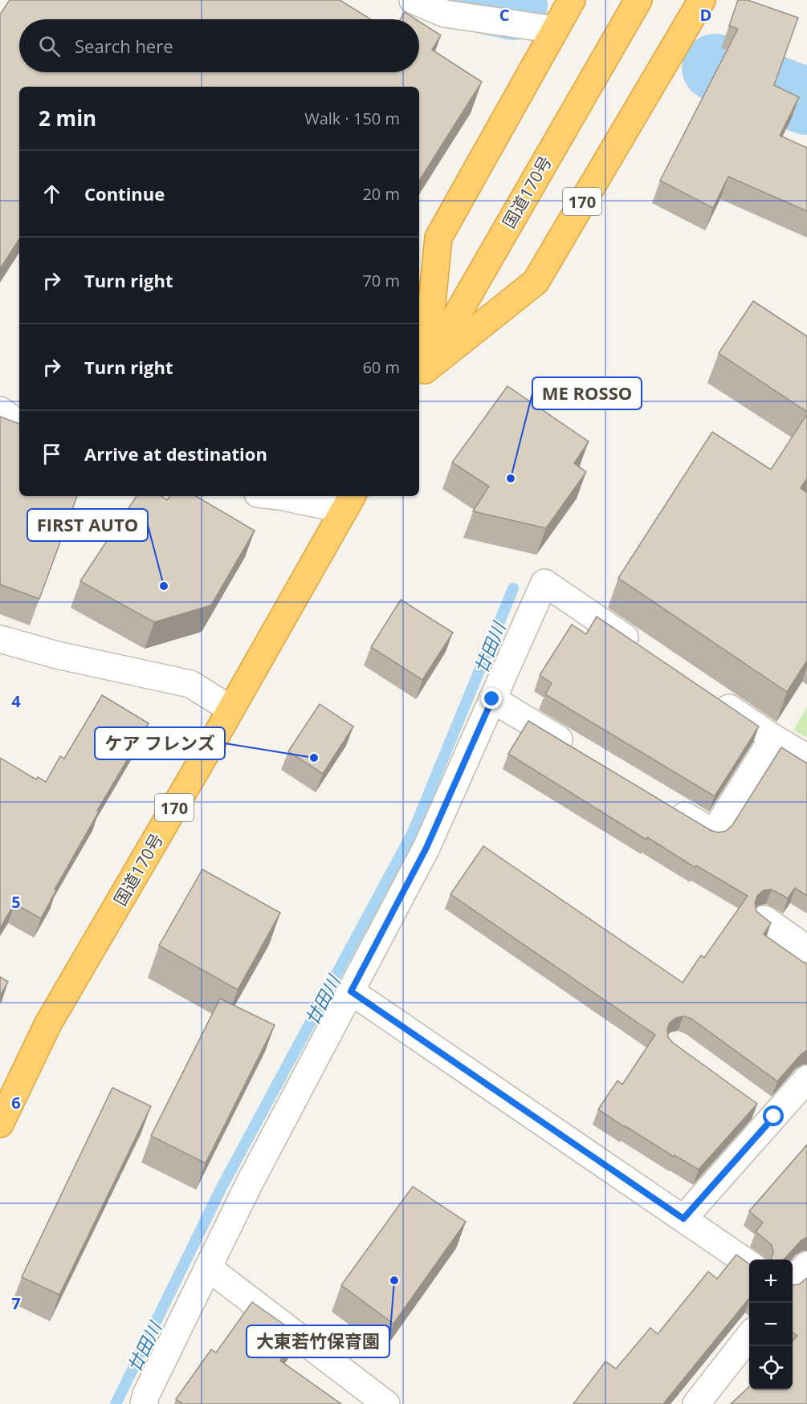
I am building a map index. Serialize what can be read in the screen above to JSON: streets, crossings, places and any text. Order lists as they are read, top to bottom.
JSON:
{
  "streets": {
    "highway": ["国道170号", "170"]
  },
  "crossings": [
    ["国道170号", "170"]
  ],
  "water": ["廿田川"],
  "places": [
    "ME ROSSO",
    "FIRST AUTO",
    "ケア フレンズ",
    "大東若竹保育園"
  ],
  "page": {
    "search": "Search here",
    "heading": ["2 min", "Walk · 150 m"],
    "list": [
      ["Continue", "20 m"],
      ["Turn right", "70 m"],
      ["Turn right", "60 m"],
      "Arrive at destination"
    ],
    "map_buttons": ["+", "−"]
  },
  "grid": {
    "columns": ["C", "D"],
    "rows": [
      "4",
      "5",
      "6",
      "7"
    ]
  }
}
